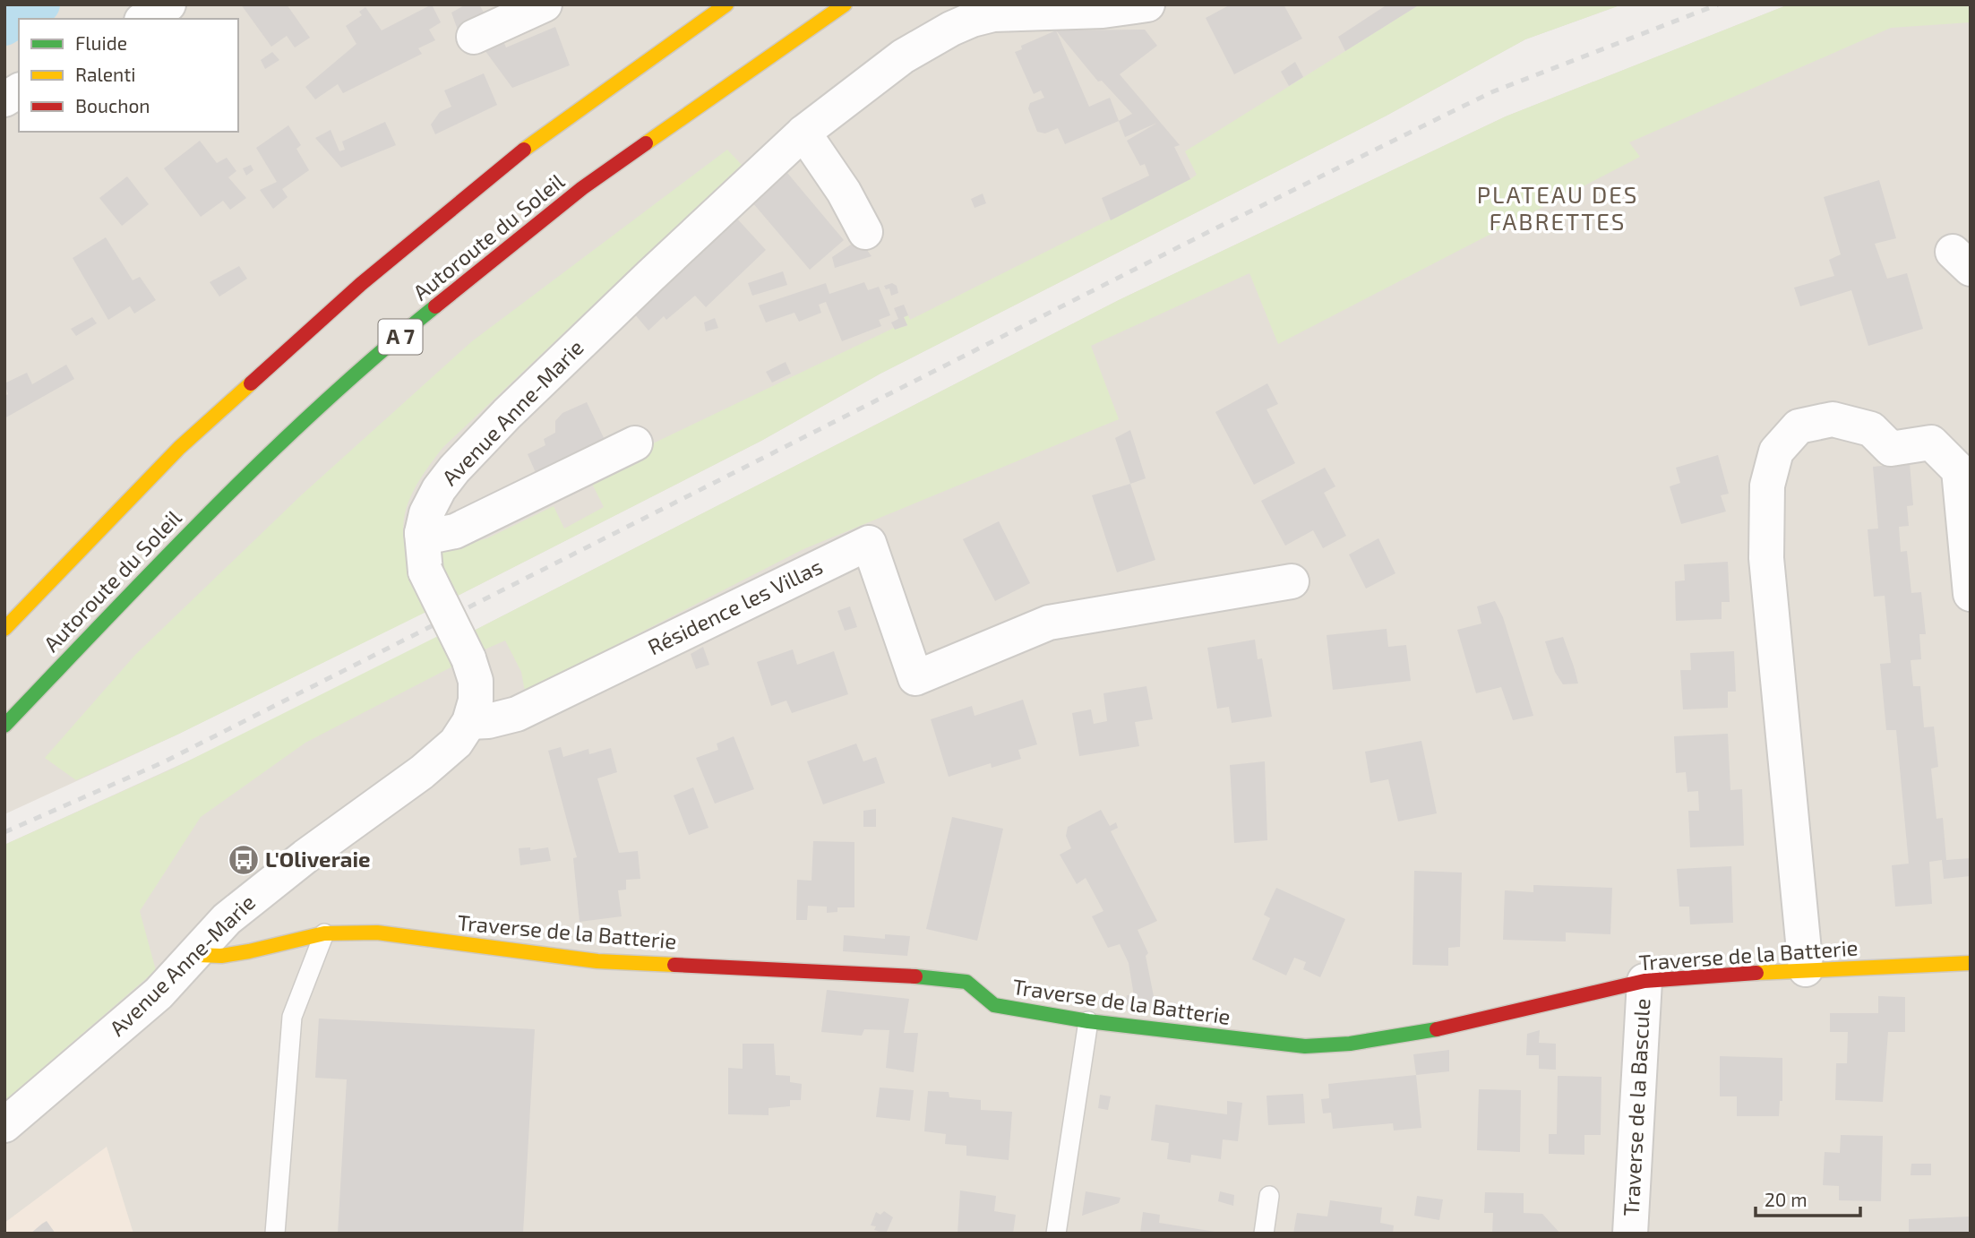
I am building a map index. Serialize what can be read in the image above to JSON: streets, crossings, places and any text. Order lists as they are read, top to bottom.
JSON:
{
  "streets": {
    "main road": ["Autoroute du Soleil", "A 7", "Traverse de la Batterie"],
    "street": ["Avenue Anne-Marie", "Résidence les Villas", "Traverse de la Bascule"]
  },
  "crossings": [
    ["Avenue Anne-Marie", "Résidence les Villas"],
    ["Avenue Anne-Marie", "Traverse de la Batterie"],
    ["Traverse de la Batterie", "Traverse de la Bascule"]
  ],
  "districts": ["PLATEAU DES FABRETTES"],
  "places": {
    "bus stop": ["L'Oliveraie"]
  },
  "legend": ["Fluide", "Ralenti", "Bouchon"],
  "scale_bar": "20 m"
}
